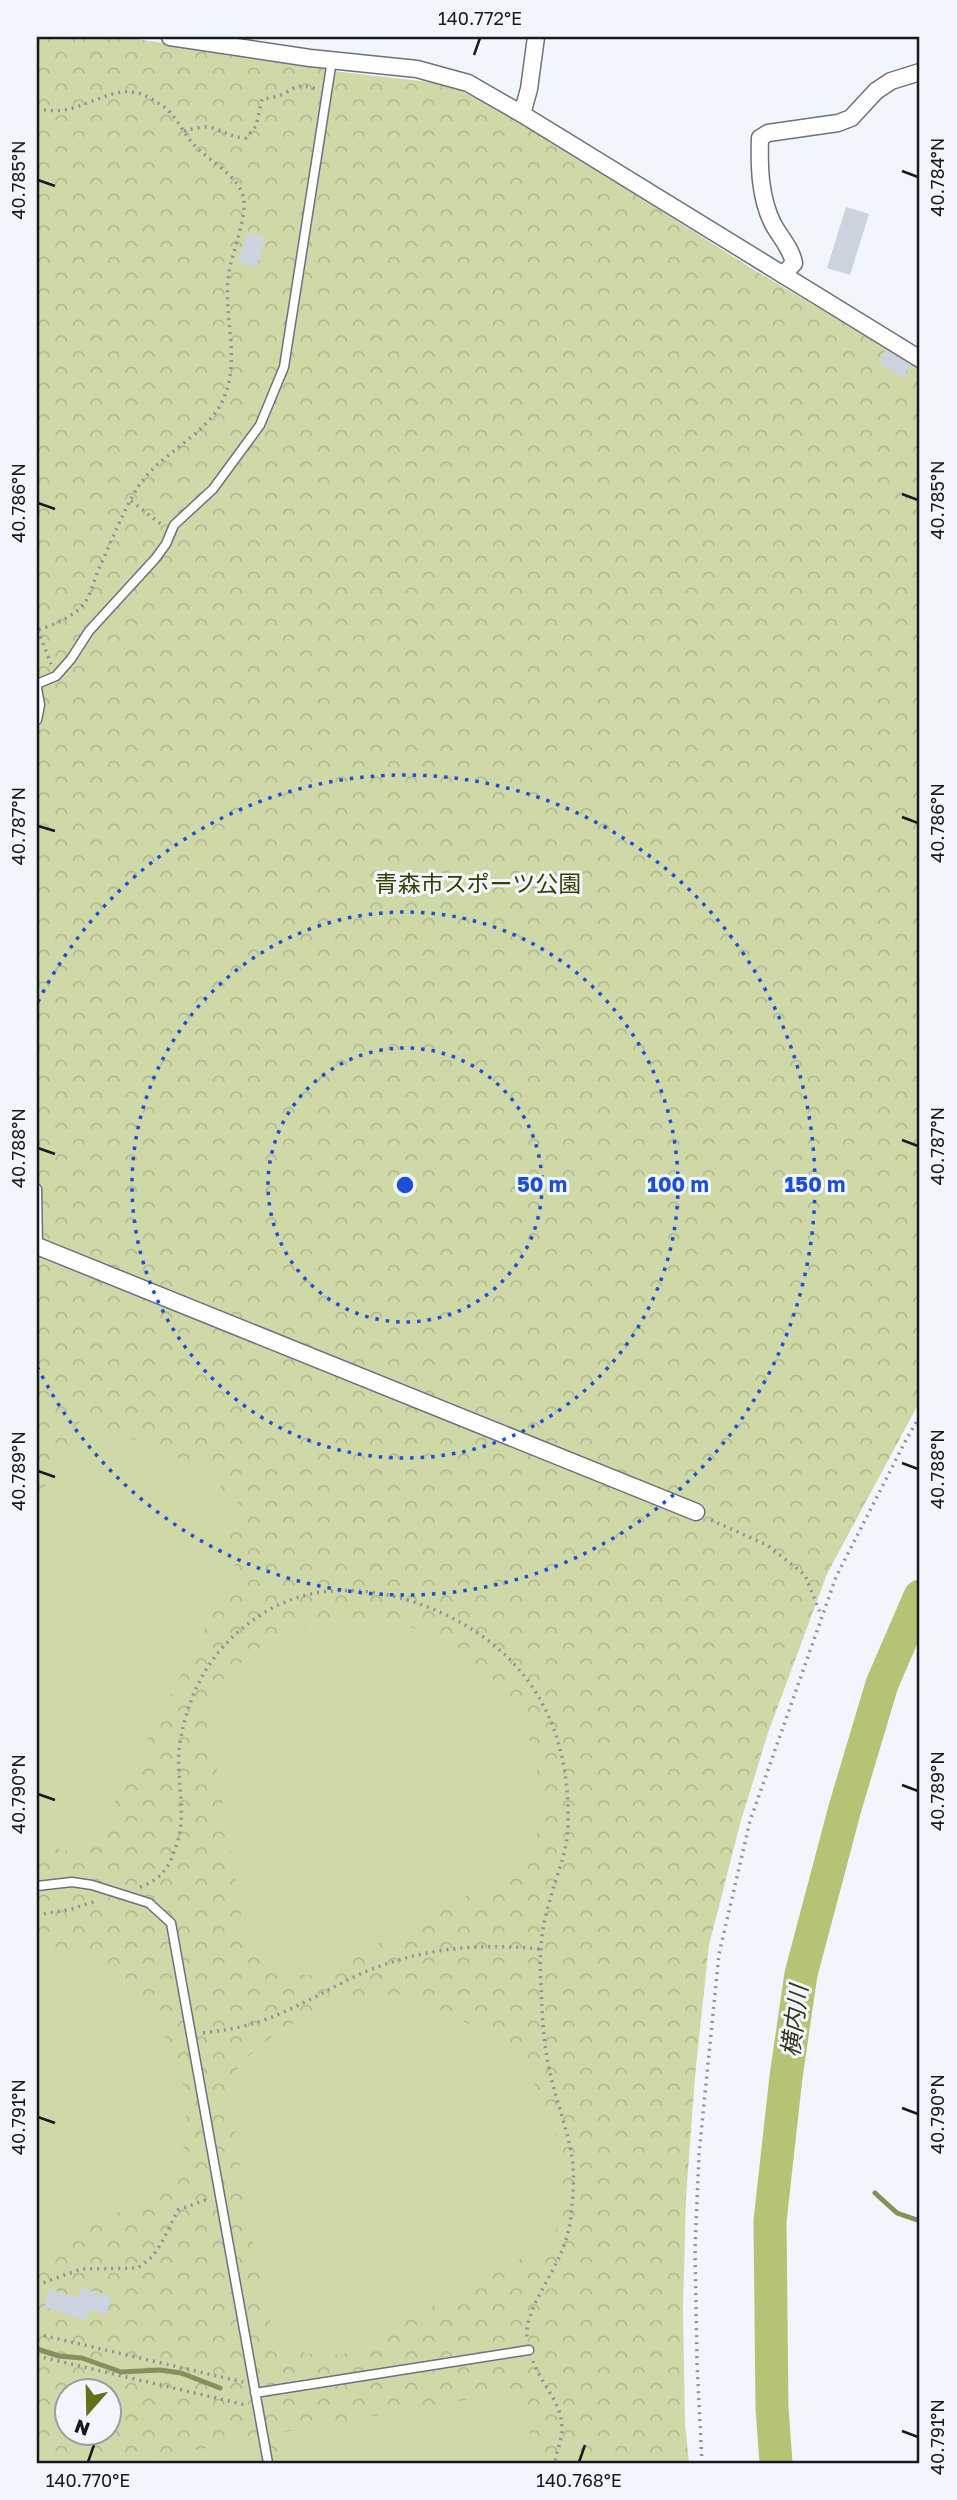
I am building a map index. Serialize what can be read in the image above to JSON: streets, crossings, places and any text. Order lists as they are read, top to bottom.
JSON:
{
  "water": ["横内川"],
  "parks": ["青森市スポーツ公園"],
  "north": "bottom",
  "coordinates": [
    "140.772°E",
    "40.784°N",
    "40.785°N",
    "40.786°N",
    "40.787°N",
    "40.788°N",
    "40.789°N",
    "40.790°N",
    "40.791°N",
    "140.770°E",
    "140.768°E"
  ],
  "rings": ["50 m", "100 m", "150 m"]
}
